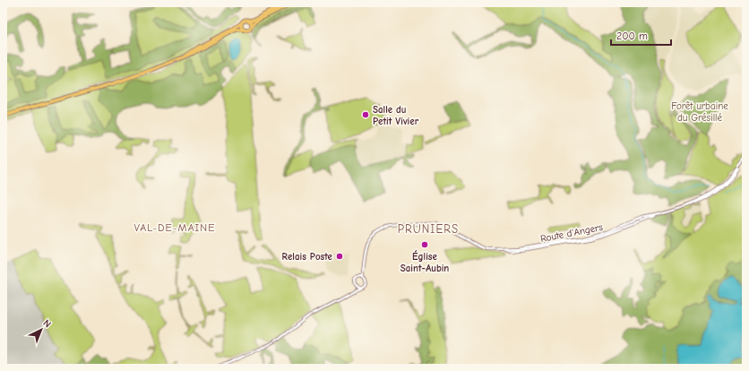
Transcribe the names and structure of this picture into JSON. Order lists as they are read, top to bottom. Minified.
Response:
{"streets":{"street":["Route d'Angers"]},"districts":["VAL-DE-MAINE","PRUNIERS"],"parks":["Forêt urbaine du Grésillé"],"places":["Salle du Petit Vivier","Église Saint-Aubin","Relais Poste"],"scale_bar":"200 m","north":"top right"}
